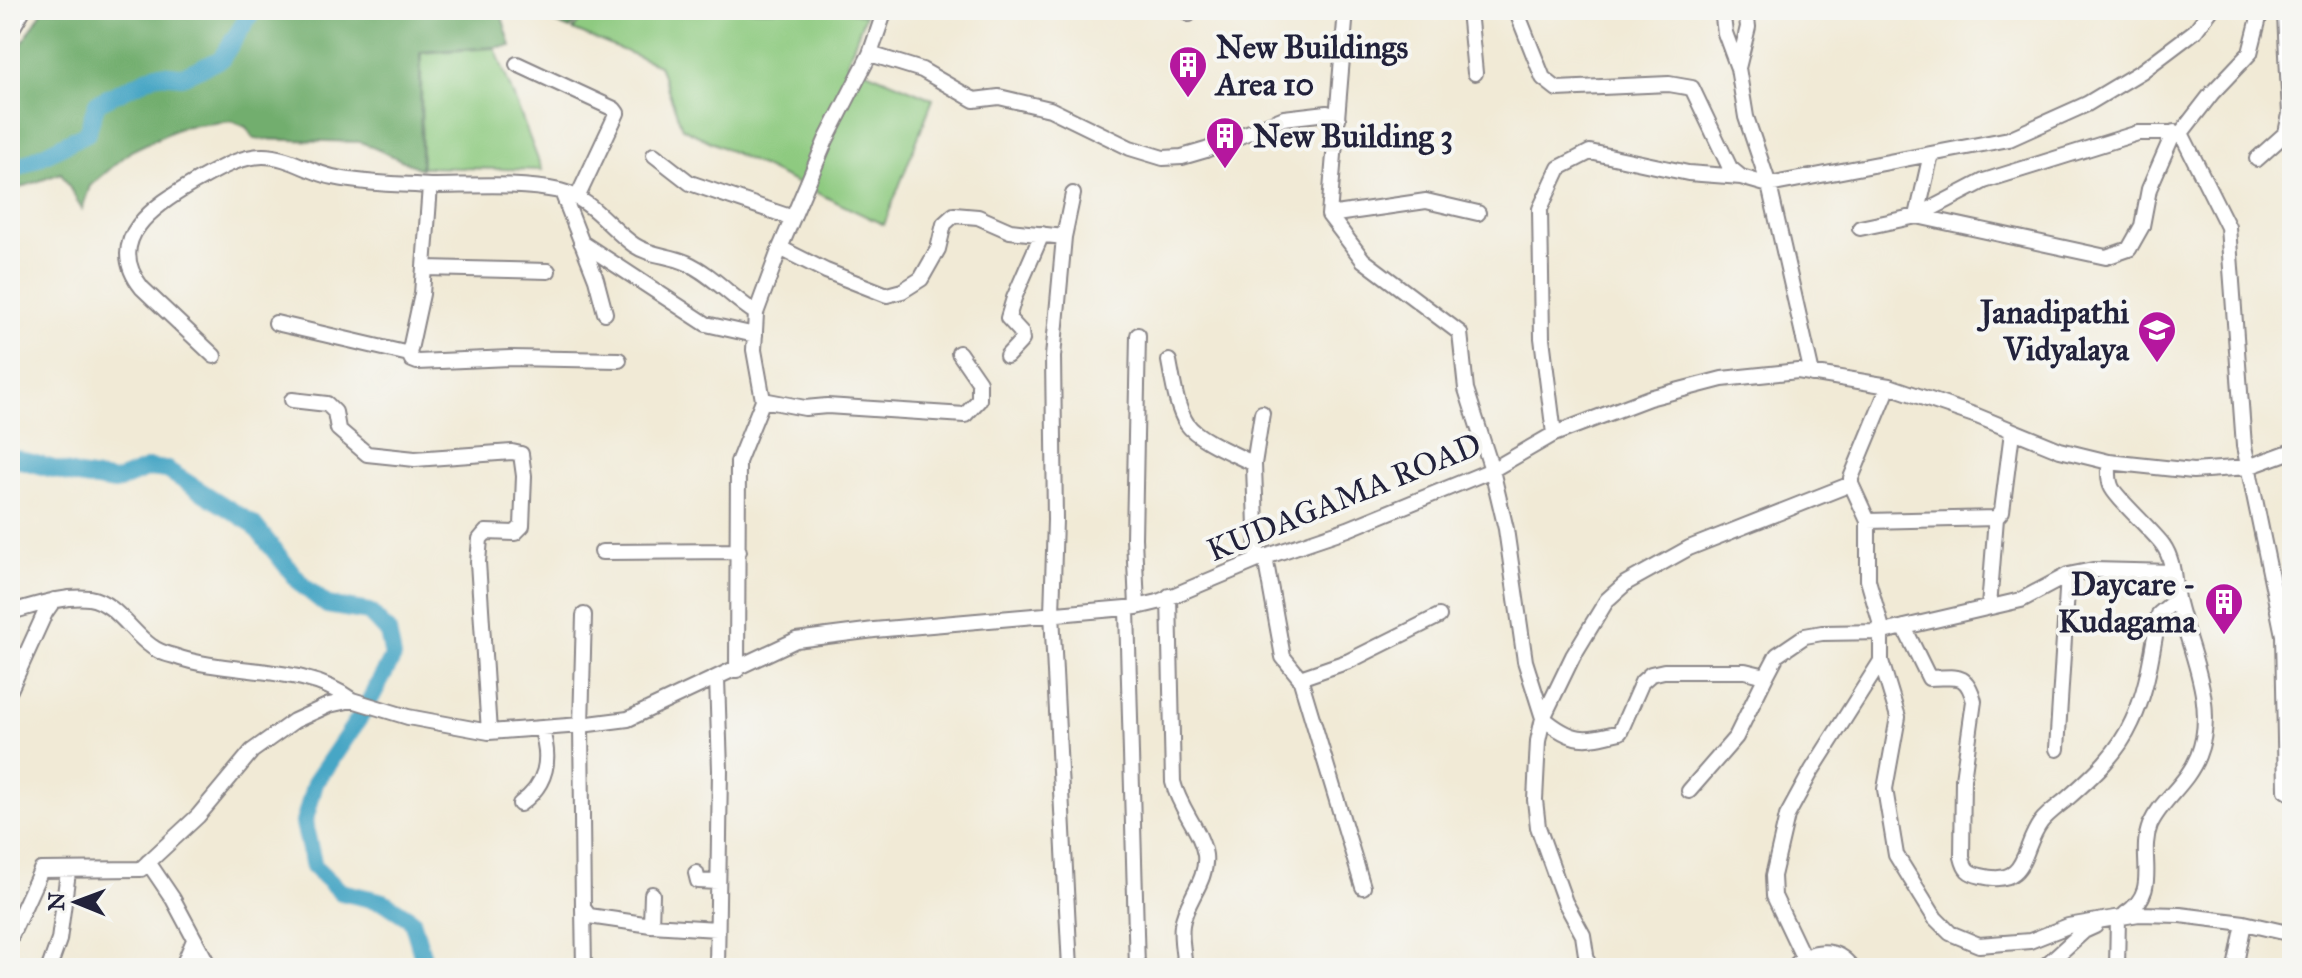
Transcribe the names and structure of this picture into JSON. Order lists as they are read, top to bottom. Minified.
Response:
{"streets":{"street":["KUDAGAMA ROAD"]},"places":{"building":["New Buildings Area 10","New Building 3","Daycare - Kudagama"],"school or university":["Janadipathi Vidyalaya"]},"north":"left"}
